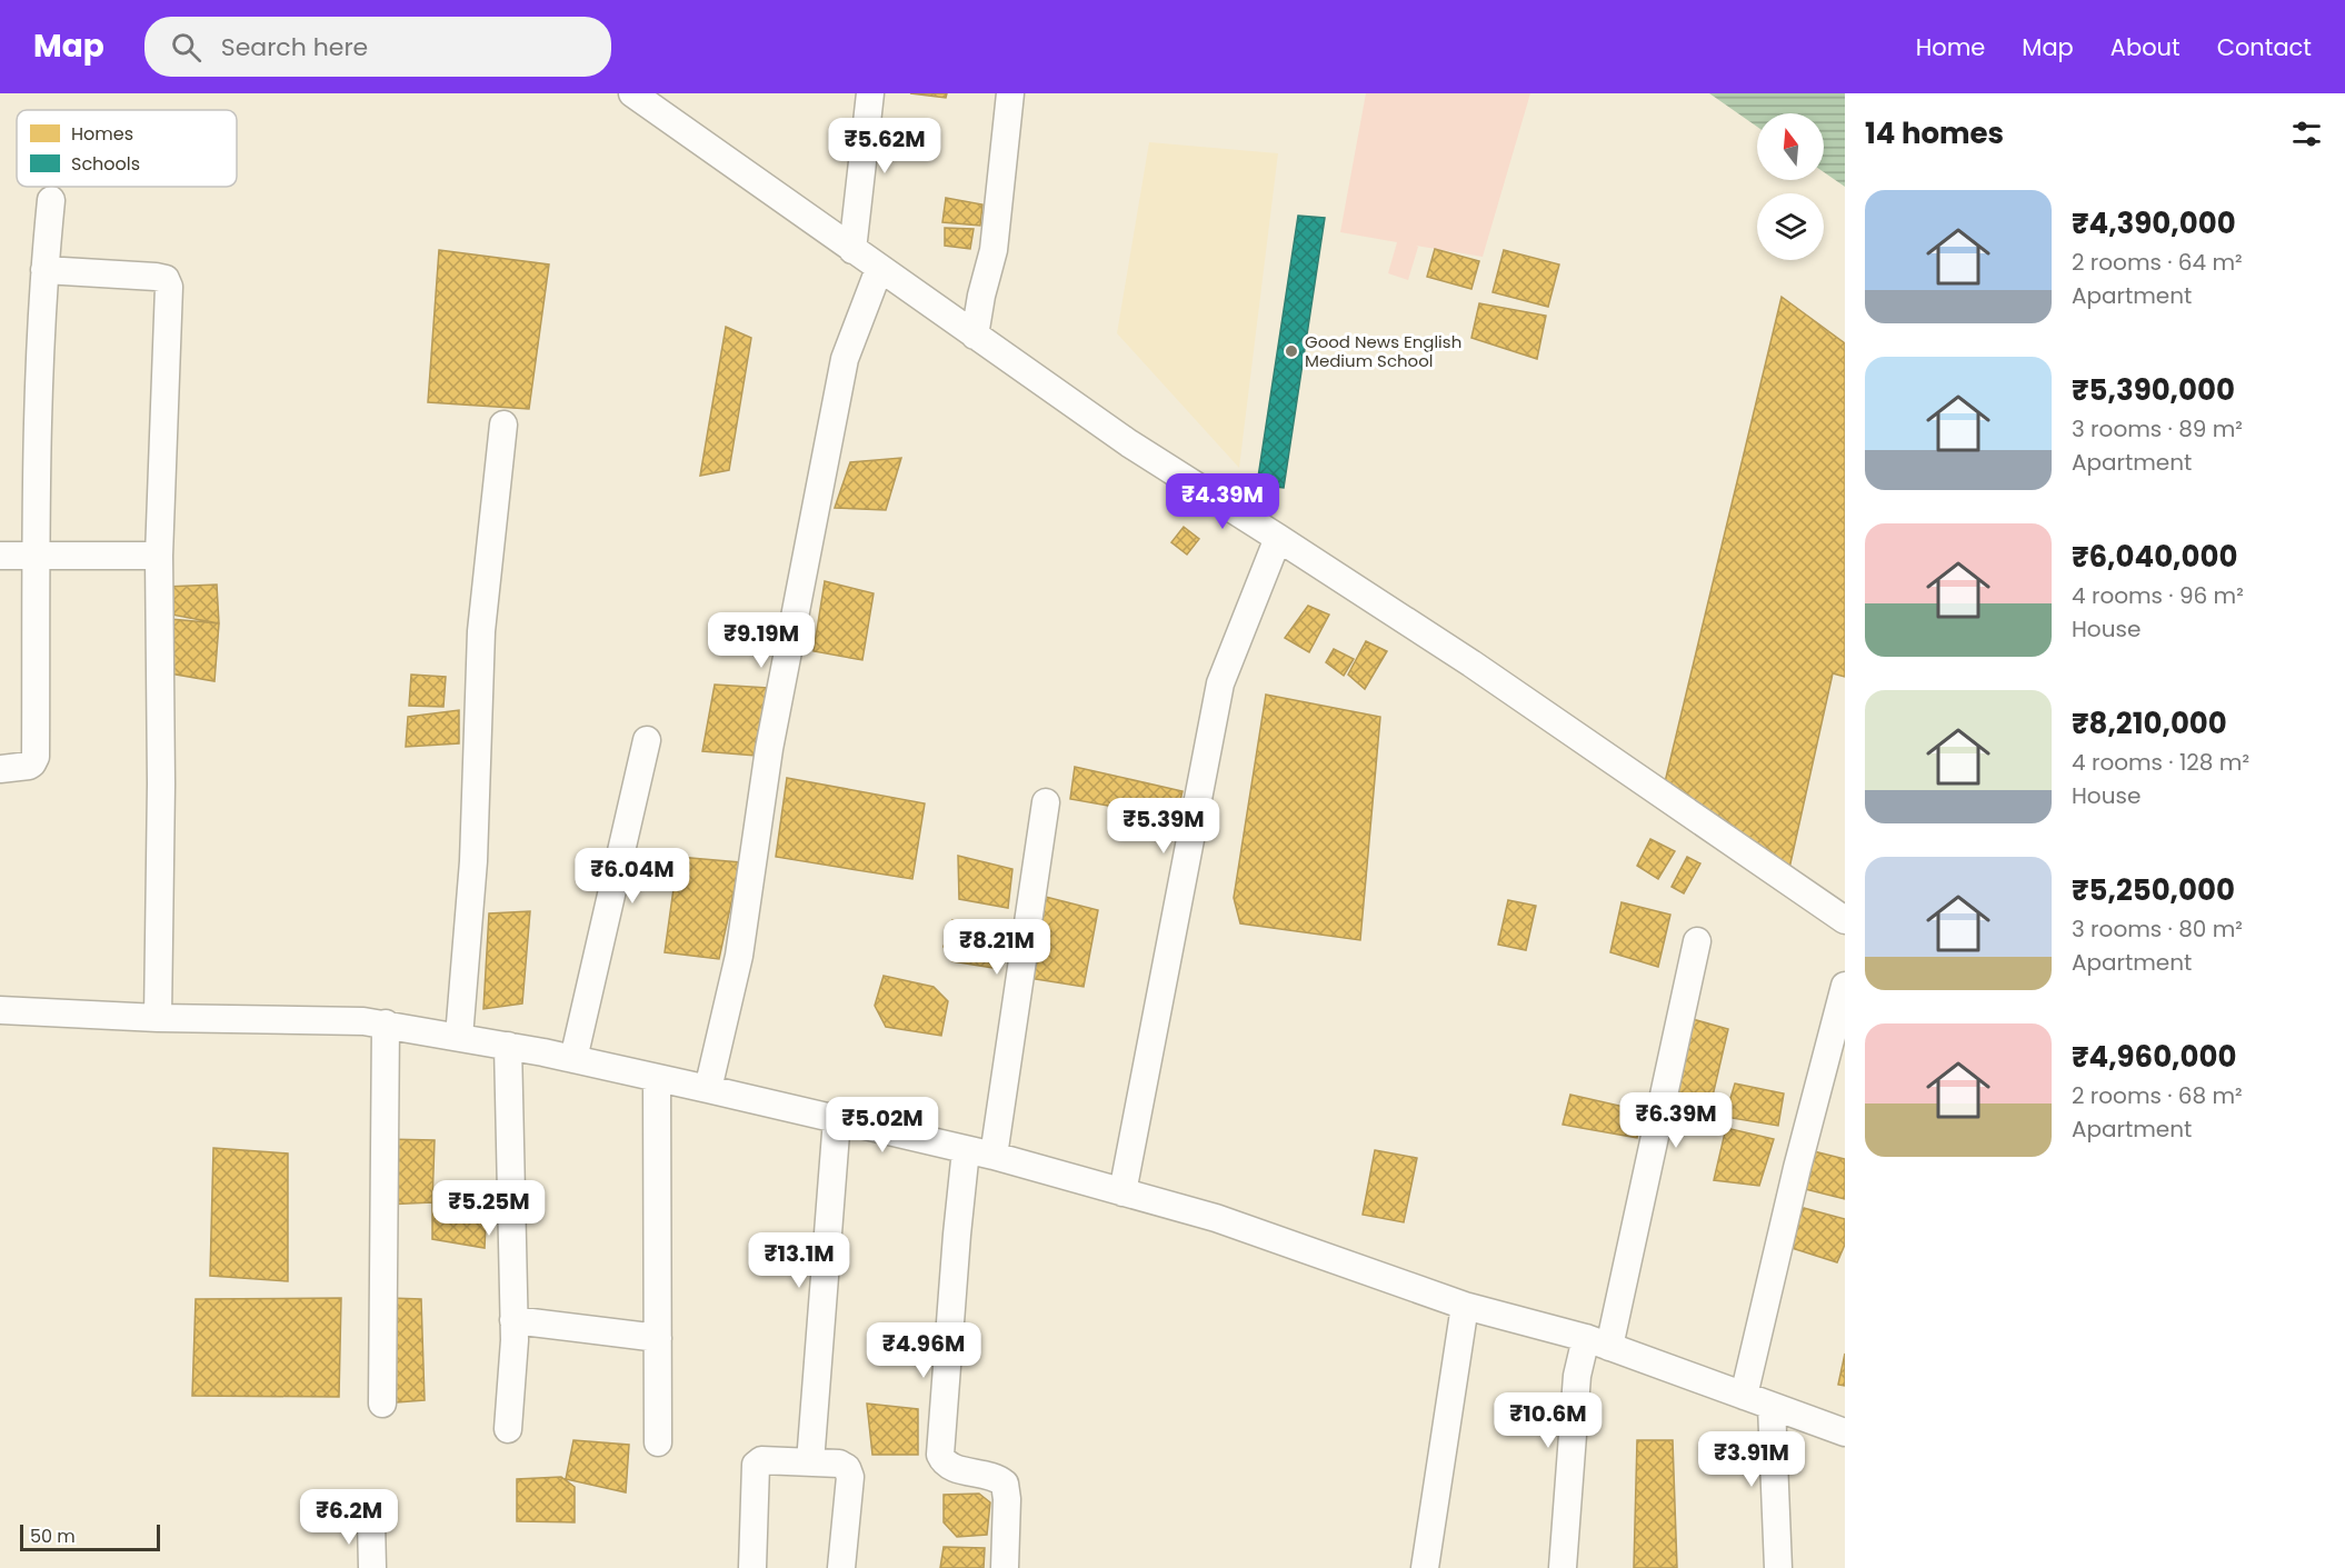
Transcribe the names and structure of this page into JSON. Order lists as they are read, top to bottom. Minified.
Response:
{"places":["Good News English Medium School"],"legend":["Homes","Schools"],"scale_bar":"50 m","north":"top","page":{"header":"Map","search":"Search here","nav":["Home","Map","About","Contact"],"heading":"14 homes","price":["₹5.62M","₹4.39M","₹9.19M","₹5.39M","₹6.04M","₹8.21M","₹6.39M","₹5.02M","₹5.25M","₹13.1M","₹4.96M","₹10.6M","₹3.91M","₹6.2M"],"list":[{"name":"₹4,390,000","note":"2 rooms · 64 m² · Apartment"},{"name":"₹5,390,000","note":"3 rooms · 89 m² · Apartment"},{"name":"₹6,040,000","note":"4 rooms · 96 m² · House"},{"name":"₹8,210,000","note":"4 rooms · 128 m² · House"},{"name":"₹5,250,000","note":"3 rooms · 80 m² · Apartment"},{"name":"₹4,960,000","note":"2 rooms · 68 m² · Apartment"}],"scale":"50 m"}}
